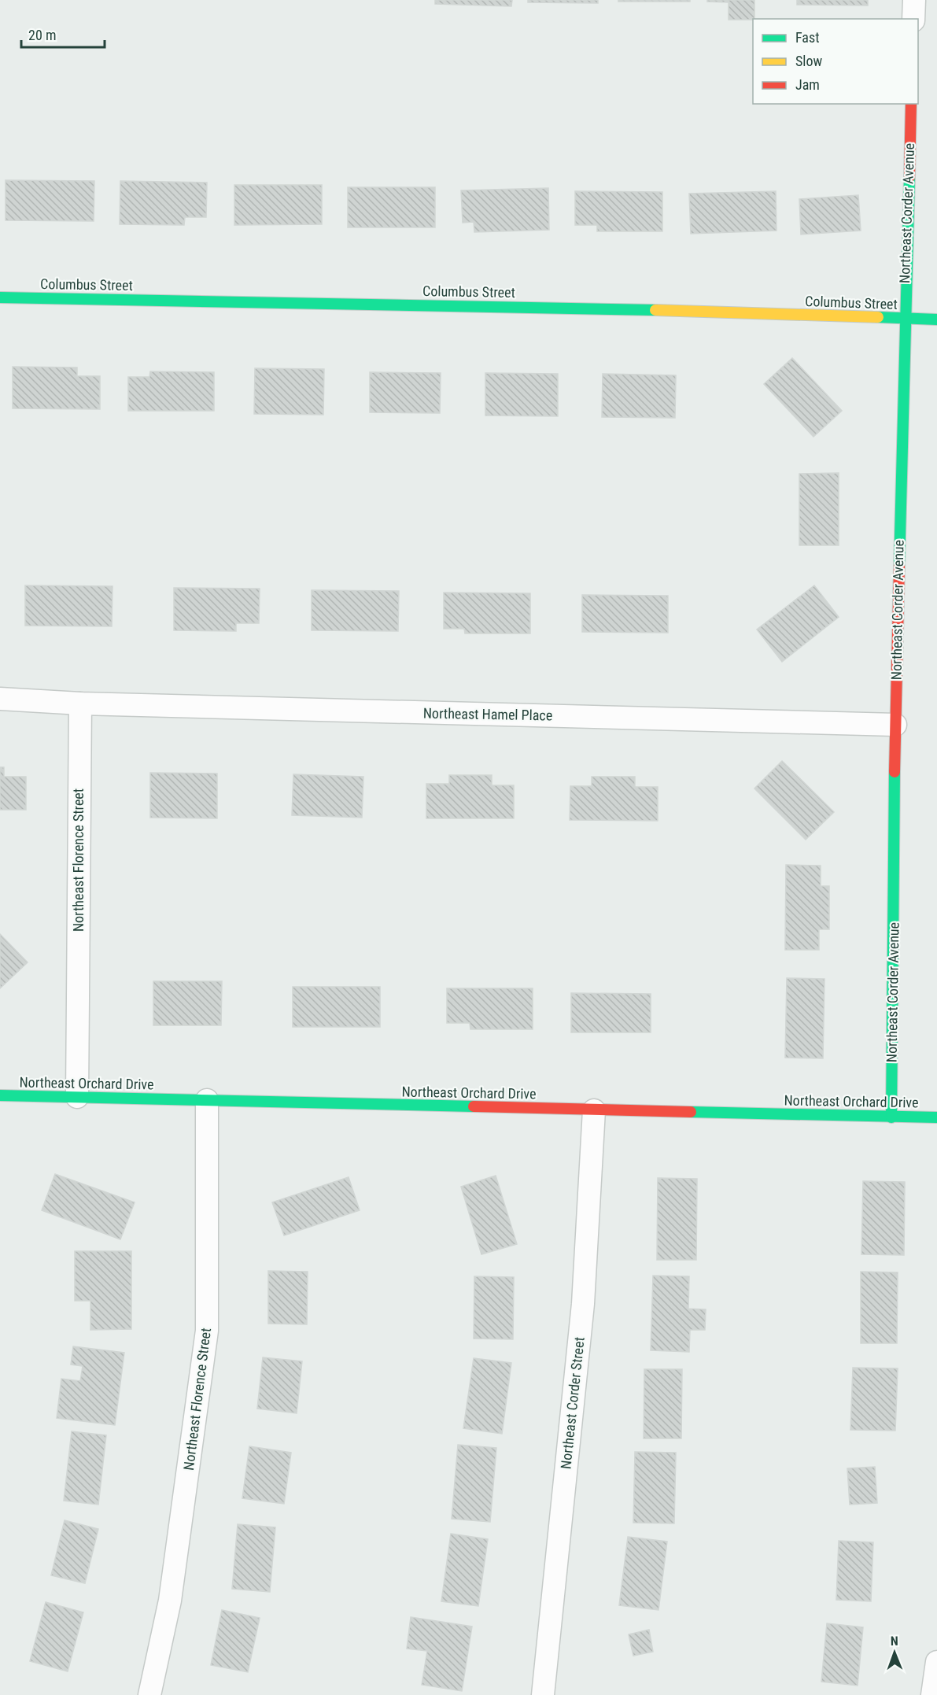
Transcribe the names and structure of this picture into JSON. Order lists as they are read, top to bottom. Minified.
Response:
{"streets":{"street":["Northeast Corder Avenue","Columbus Street","Northeast Hamel Place","Northeast Florence Street","Northeast Orchard Drive","Northeast Corder Street"]},"crossings":[["Northeast Corder Avenue","Columbus Street"],["Northeast Corder Avenue","Northeast Hamel Place"],["Northeast Corder Avenue","Northeast Orchard Drive"],["Northeast Hamel Place","Northeast Florence Street"],["Northeast Florence Street","Northeast Orchard Drive"],["Northeast Orchard Drive","Northeast Corder Street"]],"legend":["Fast","Slow","Jam"],"scale_bar":"20 m","north":"top"}
